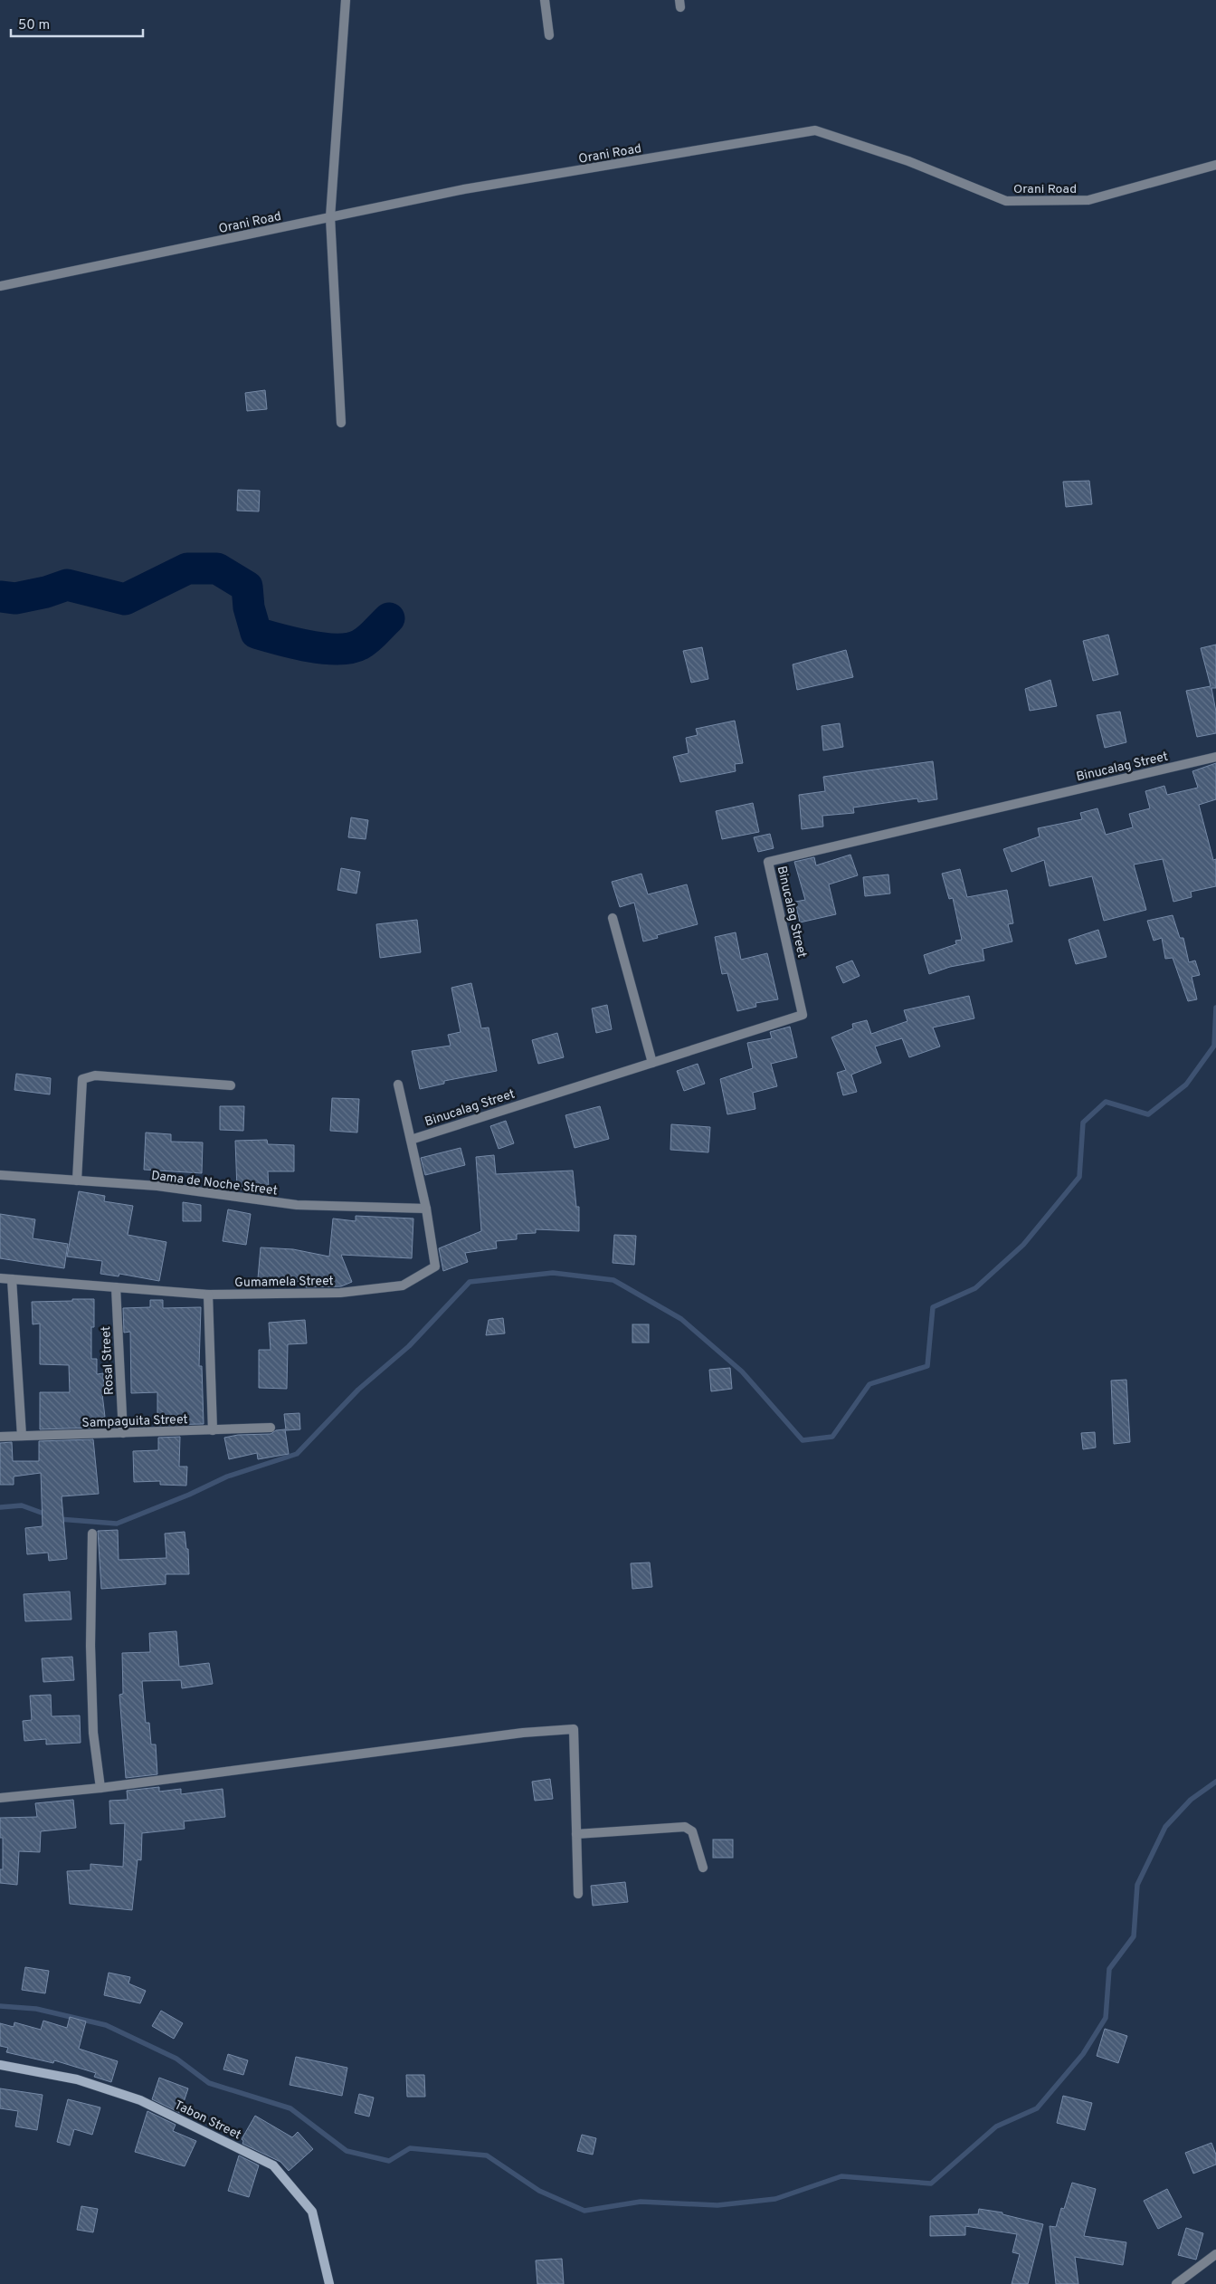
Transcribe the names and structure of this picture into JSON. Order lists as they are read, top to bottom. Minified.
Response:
{"streets":{"street":["Orani Road","Binucalag Street","Dama de Noche Street","Gumamela Street","Rosal Street","Sampaguita Street","Tabon Street"]},"crossings":[["Binucalag Street","Gumamela Street"],["Dama de Noche Street","Gumamela Street"],["Gumamela Street","Rosal Street"],["Rosal Street","Sampaguita Street"]],"scale_bar":"50 m"}
